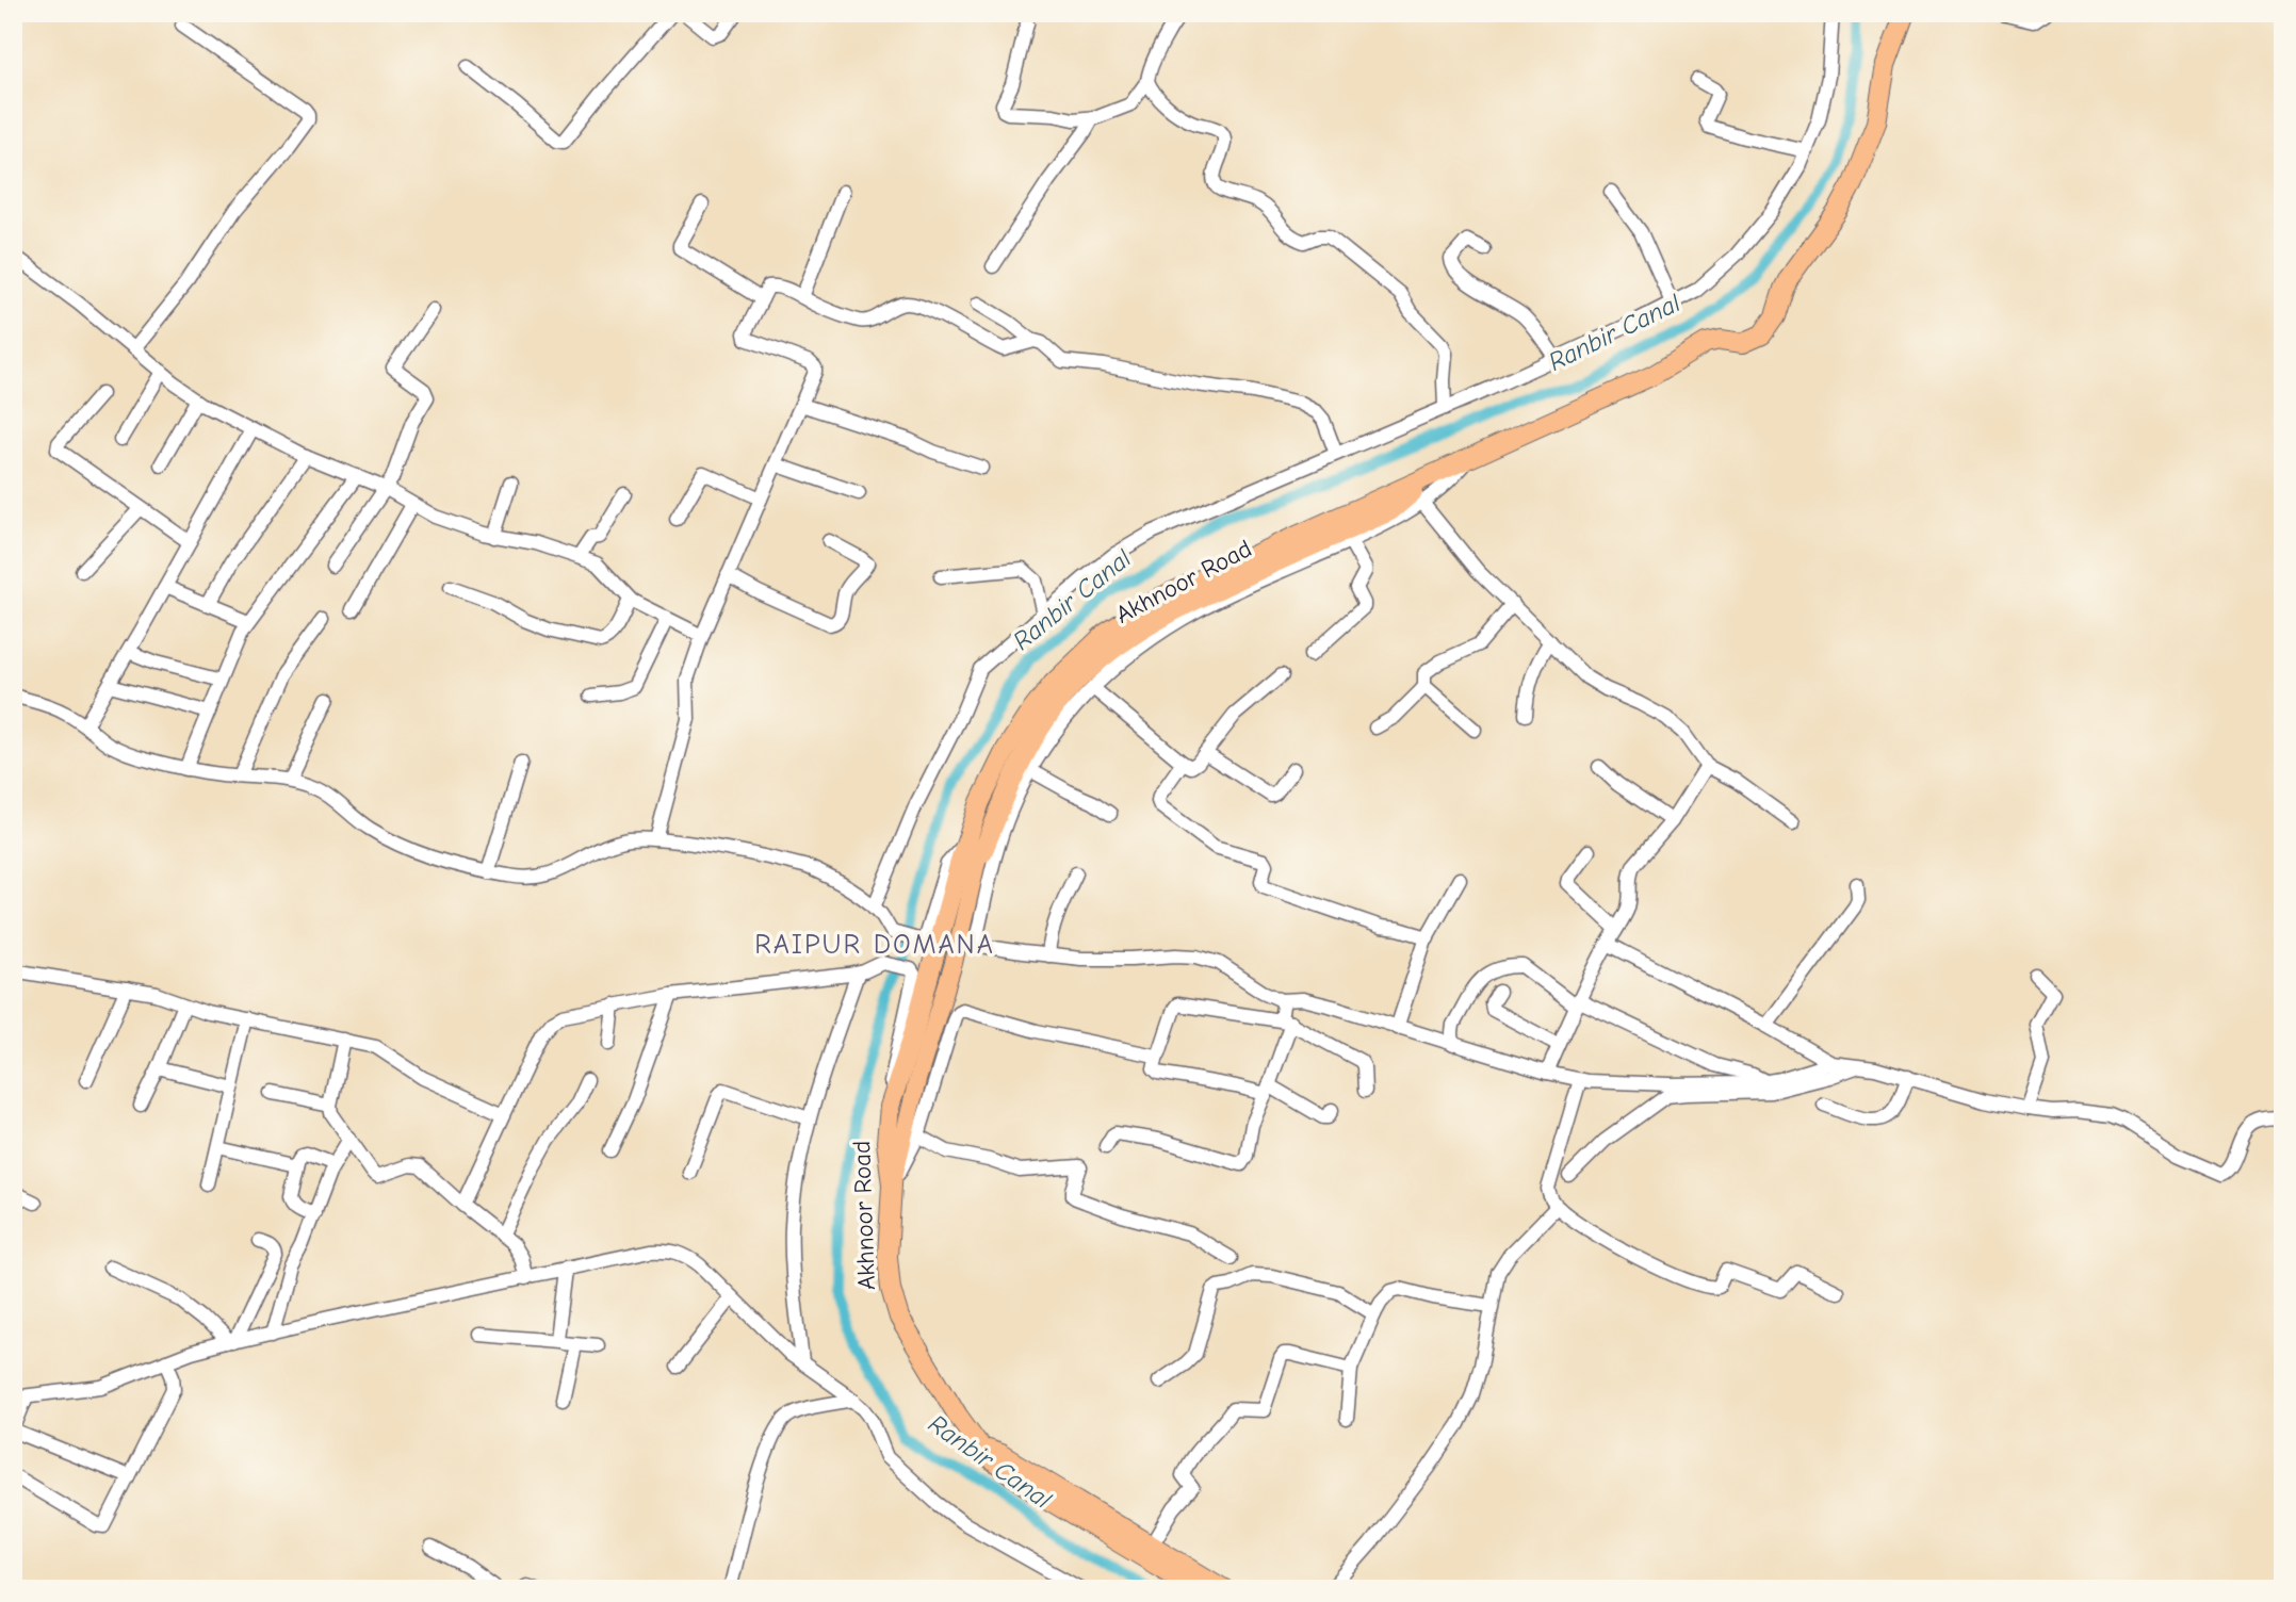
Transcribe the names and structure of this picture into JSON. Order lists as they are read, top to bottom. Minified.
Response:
{"streets":{"highway":["Akhnoor Road"]},"districts":["RAIPUR DOMANA"],"water":["Ranbir Canal"]}
